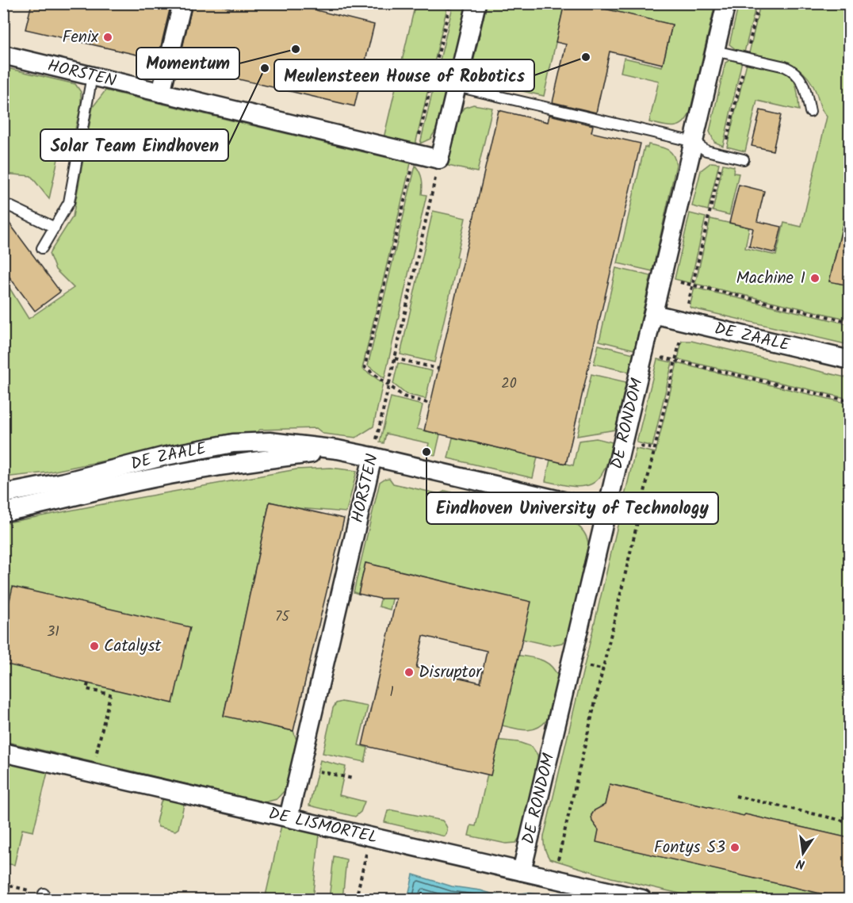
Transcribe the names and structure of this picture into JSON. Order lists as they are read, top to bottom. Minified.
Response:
{"streets":{"street":["HORSTEN","DE ZAALE","DE RONDOM","DE LISMORTEL"]},"crossings":[["HORSTEN","DE ZAALE"],["HORSTEN","DE LISMORTEL"],["DE ZAALE","DE RONDOM"],["DE RONDOM","DE LISMORTEL"]],"places":["Fenix","Momentum","Meulensteen House of Robotics","Solar Team Eindhoven","Machine I","Eindhoven University of Technology","Catalyst","Disruptor","Fontys S3"],"house_numbers":["20","75","31","1"],"north":"bottom"}
